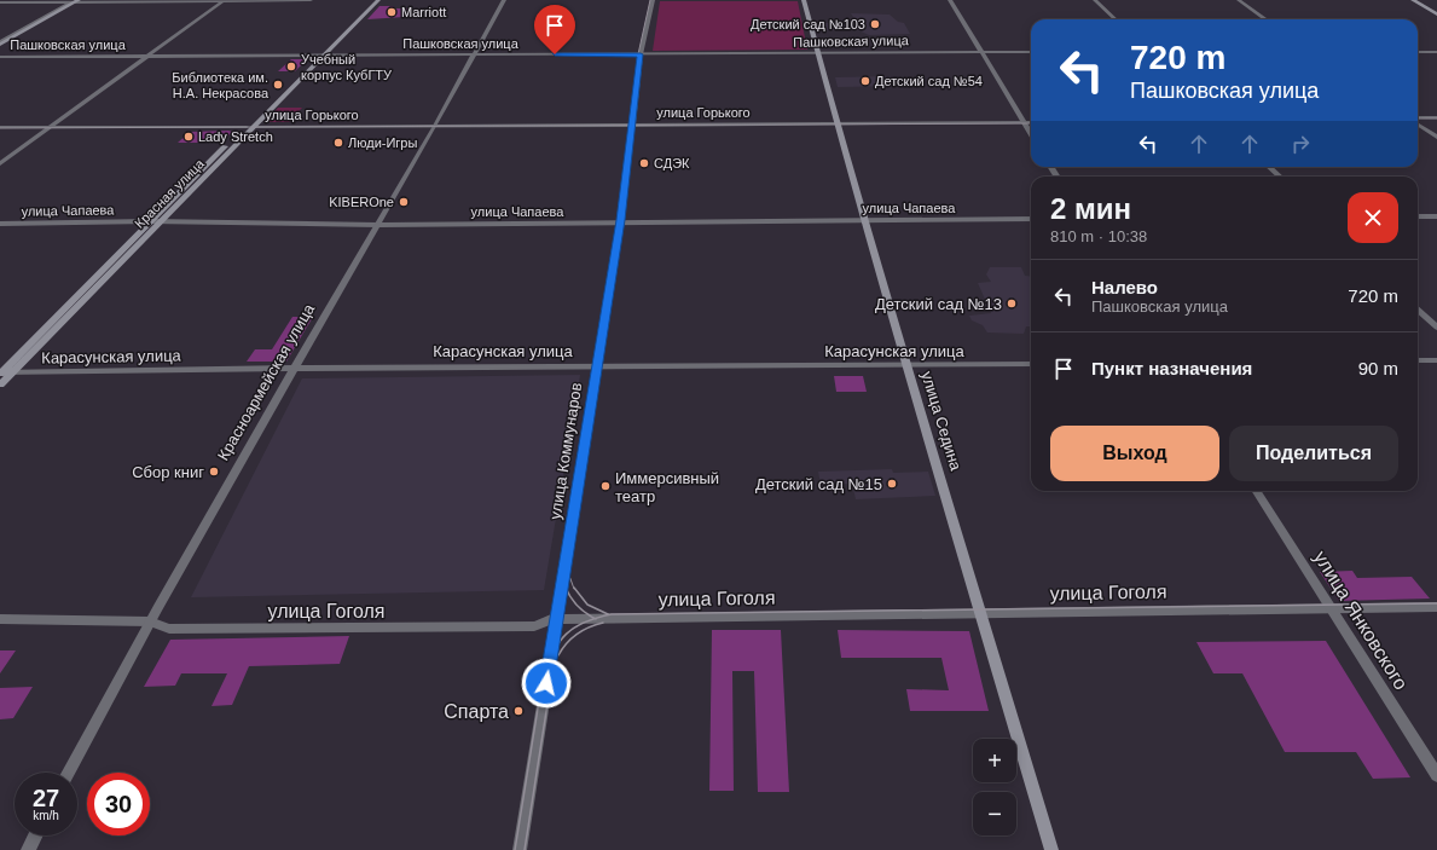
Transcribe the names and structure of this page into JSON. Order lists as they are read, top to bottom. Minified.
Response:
{"streets":{"main road":["Красная улица","улица Седина"],"street":["Пашковская улица","улица Горького","улица Чапаева","Карасунская улица","Красноармейская улица","улица Коммунаров","улица Гоголя","улица Янковского"]},"crossings":[["Пашковская улица","Красная улица"],["Пашковская улица","Красноармейская улица"],["Пашковская улица","улица Седина"],["Пашковская улица","улица Коммунаров"],["улица Горького","Красная улица"],["улица Горького","Красноармейская улица"],["улица Горького","улица Седина"],["улица Горького","улица Коммунаров"],["Красная улица","улица Чапаева"],["Красная улица","Карасунская улица"],["улица Чапаева","Красноармейская улица"],["улица Чапаева","улица Седина"],["улица Чапаева","улица Коммунаров"],["Карасунская улица","Красноармейская улица"],["Карасунская улица","улица Седина"],["Карасунская улица","улица Коммунаров"],["Красноармейская улица","улица Гоголя"],["улица Седина","улица Гоголя"],["улица Коммунаров","улица Гоголя"],["улица Гоголя","улица Янковского"]],"places":["Marriott","Детский сад №103","Учебный корпус КубГТУ","Детский сад №54","Библиотека им. Н.А. Некрасова","Lady Stretch","Люди-Игры","СДЭК","KIBEROne","Детский сад №13","Сбор книг","Детский сад №15","Иммерсивный театр","Спарта"],"page":{"turn":["720 m","Пашковская улица"],"heading":["2 мин","810 m · 10:38"],"list":[{"name":"Налево","note":"Пашковская улица","value":"720 m"},{"name":"Пункт назначения","value":"90 m"}],"buttons":["Выход","Поделиться"],"map_buttons":["+","−"],"speed":"27 km/h","limit":"30"}}
